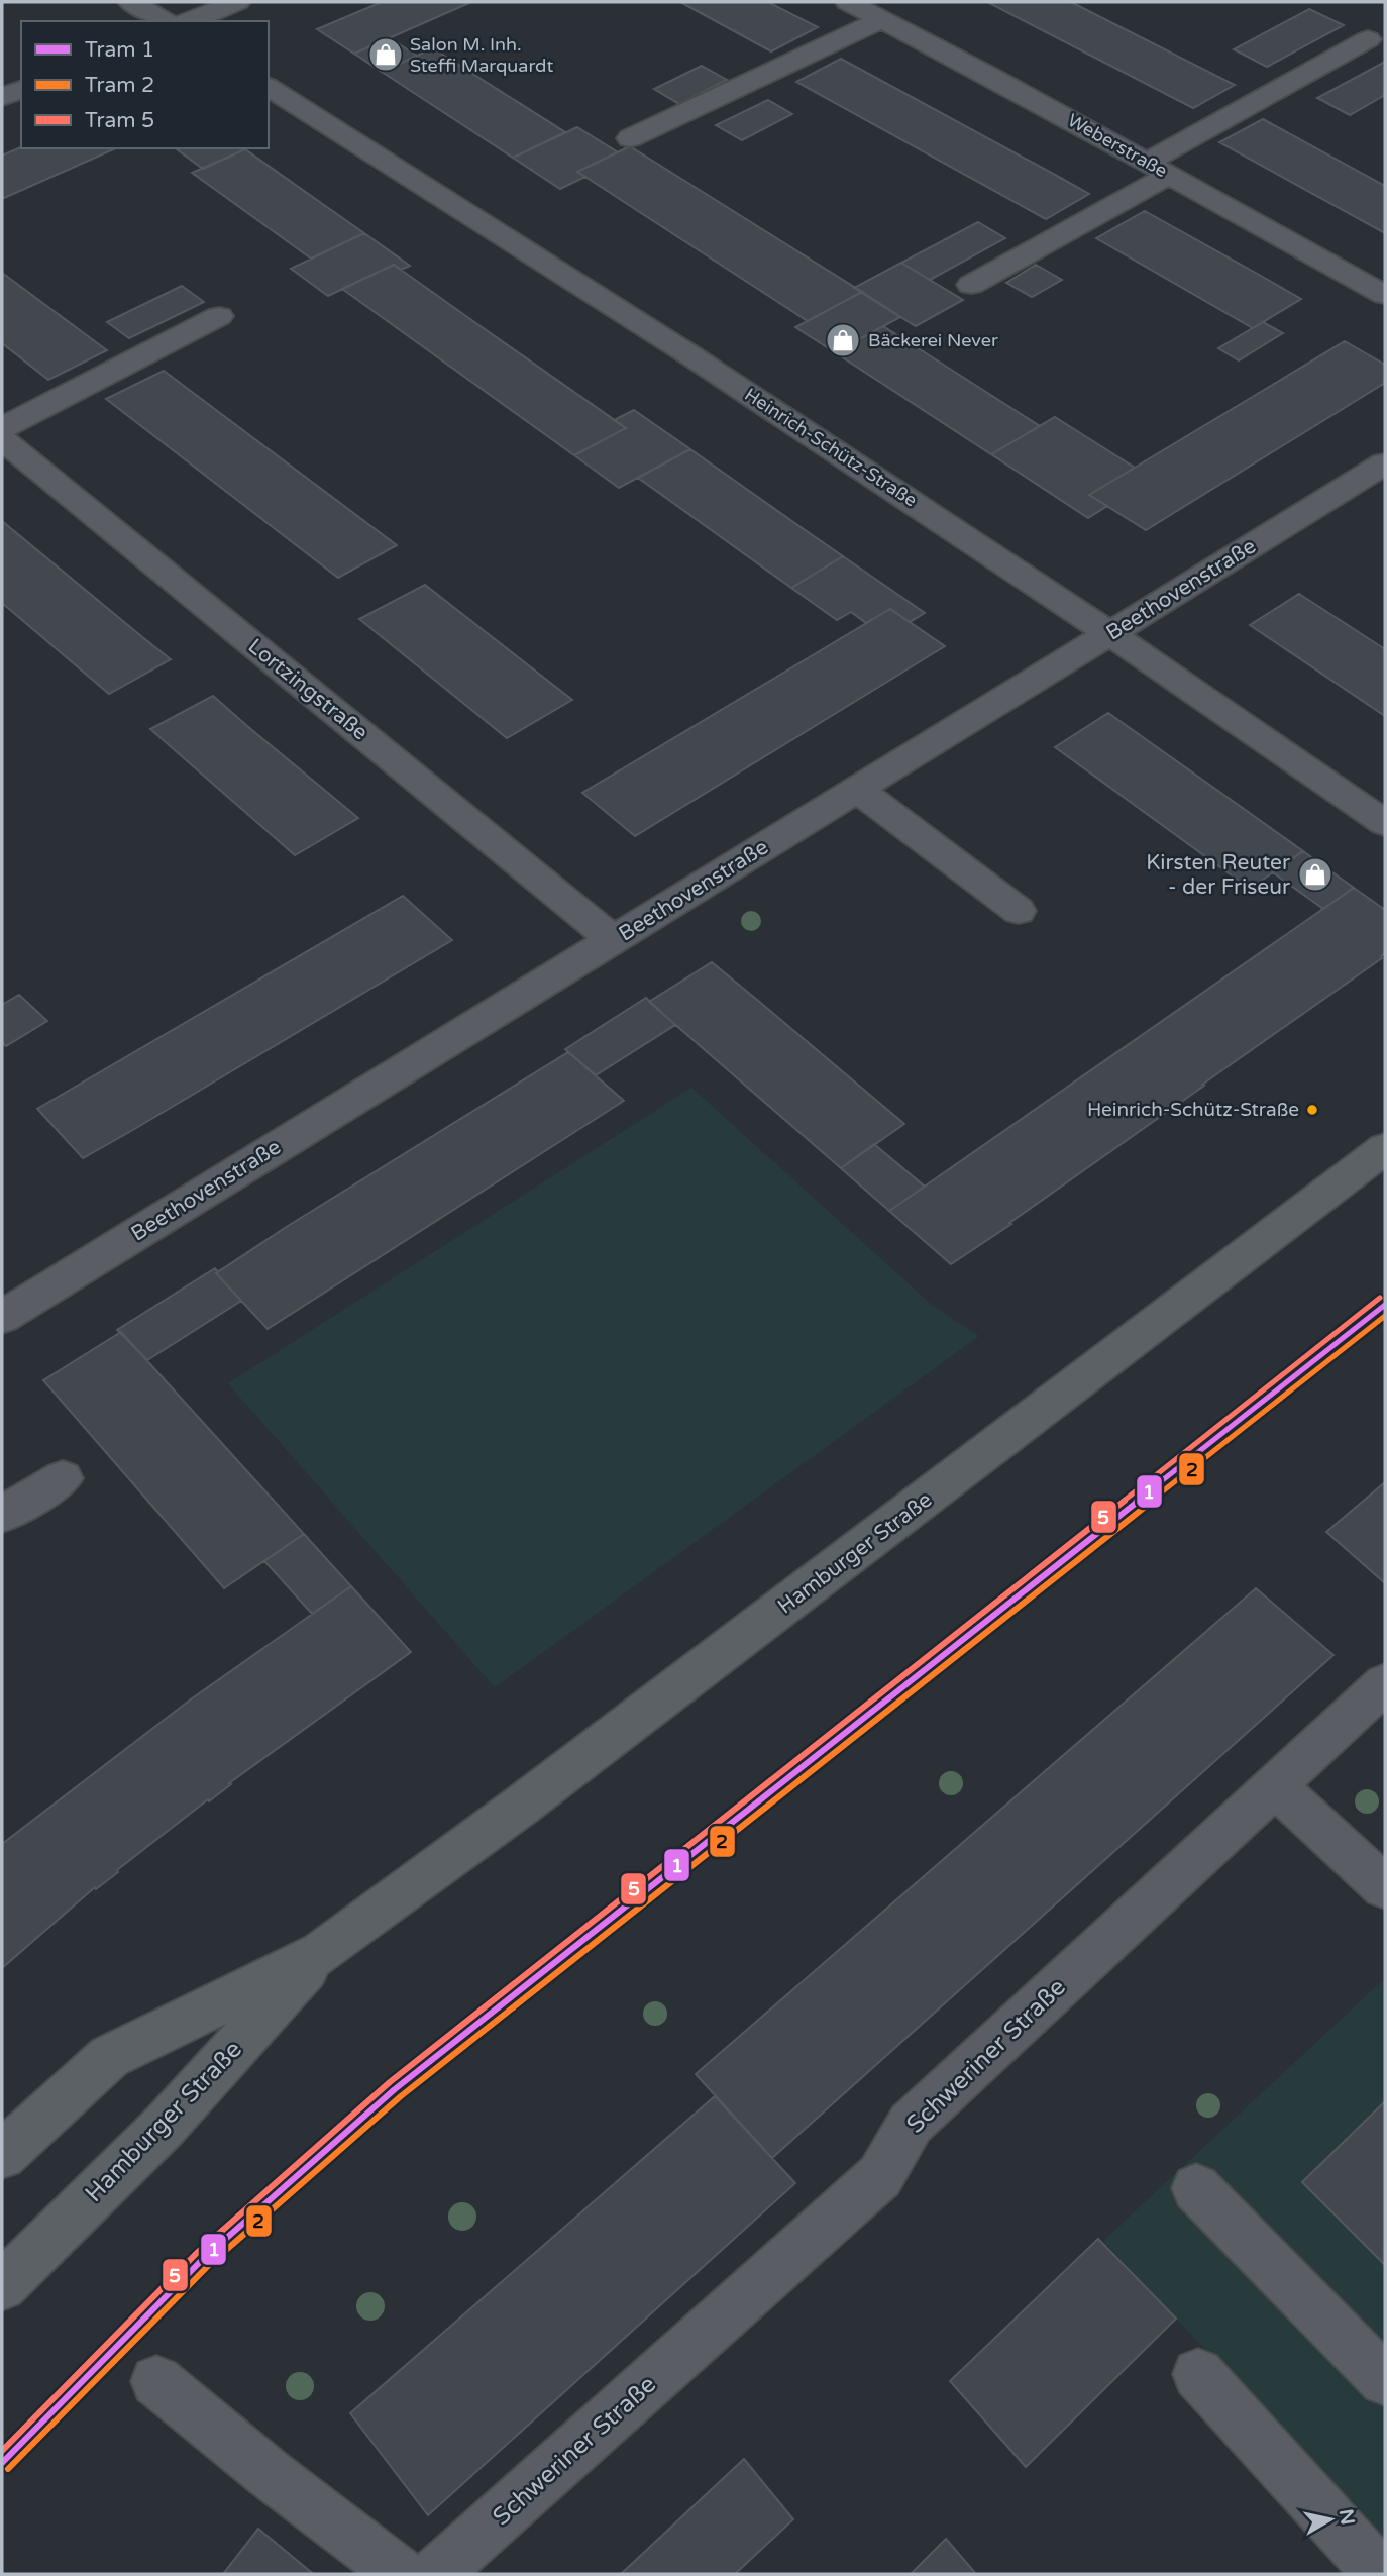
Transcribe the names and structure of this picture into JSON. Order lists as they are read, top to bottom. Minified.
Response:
{"streets":{"main road":["Hamburger Straße"],"street":["Weberstraße","Heinrich-Schütz-Straße","Beethovenstraße","Lortzingstraße","Schweriner Straße"]},"crossings":[["Heinrich-Schütz-Straße","Beethovenstraße"],["Beethovenstraße","Lortzingstraße"]],"places":{"shop":["Salon M. Inh. Steffi Marquardt","Bäckerei Never","Kirsten Reuter - der Friseur"],"other":["Heinrich-Schütz-Straße"]},"lines":["tram line 5","tram line 1","tram line 2"],"legend":["Tram 1","Tram 2","Tram 5"],"north":"right"}
